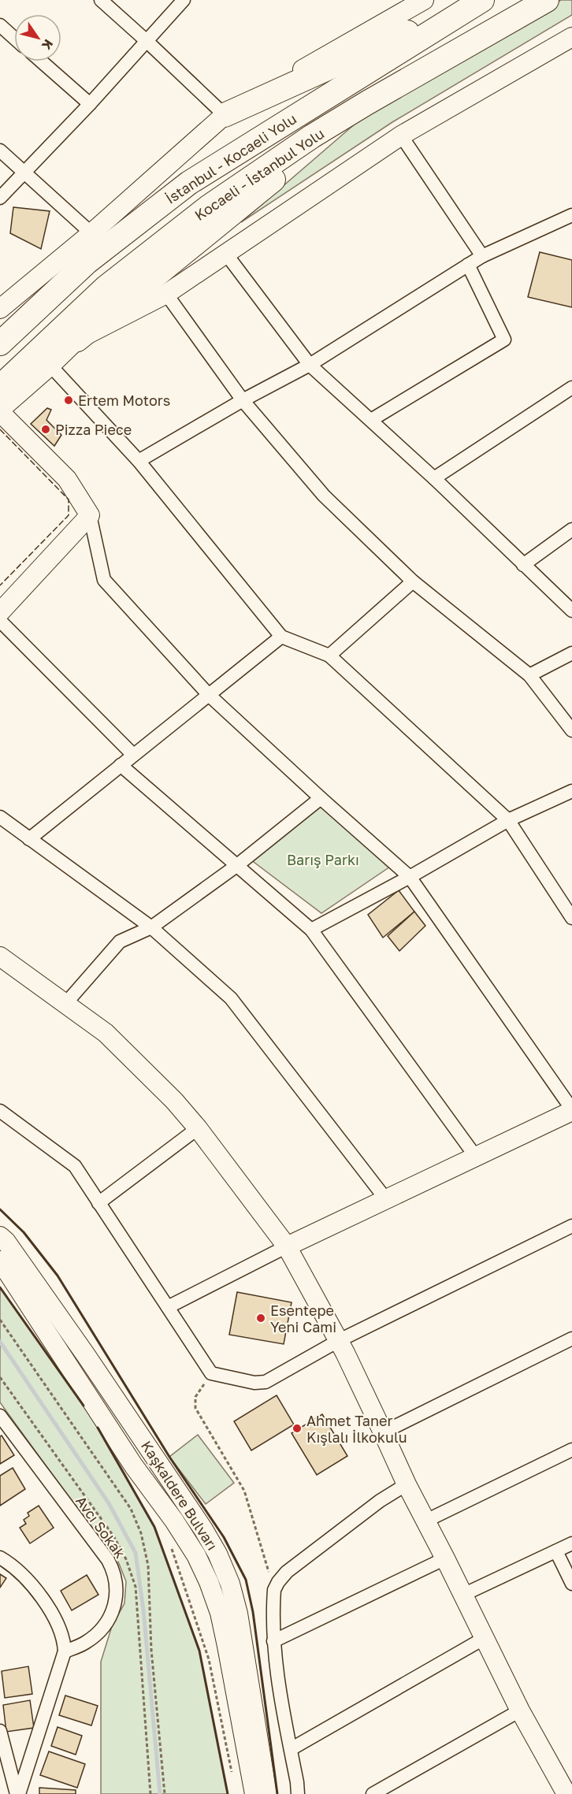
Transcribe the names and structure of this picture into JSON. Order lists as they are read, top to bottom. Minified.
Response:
{"streets":{"highway":["İstanbul - Kocaeli Yolu","Kocaeli - İstanbul Yolu"],"main road":["Kaşkaldere Bulvarı"],"street":["Avcı Sokak"]},"parks":["Barış Parkı"],"places":["Ertem Motors","Pizza Piece","Esentepe Yeni Cami","Ahmet Taner Kışlalı İlkokulu"],"north":"bottom right"}
